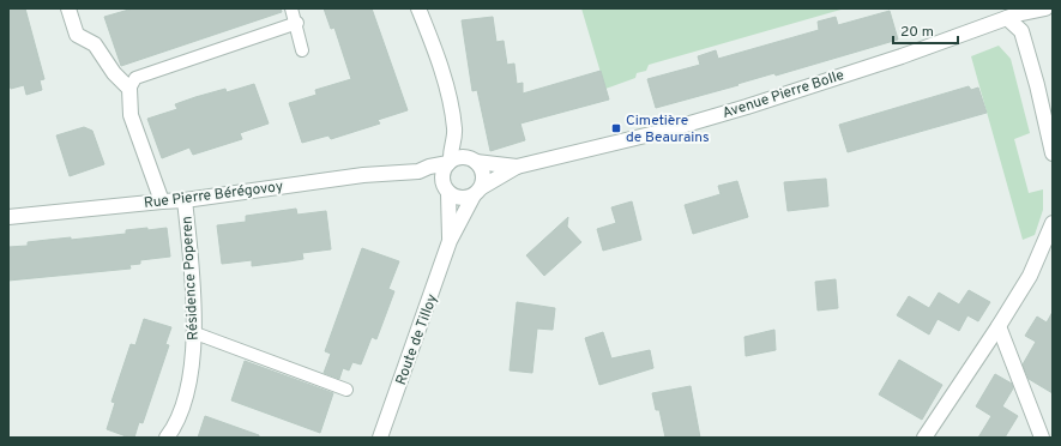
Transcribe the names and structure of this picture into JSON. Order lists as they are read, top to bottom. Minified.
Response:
{"streets":{"street":["Avenue Pierre Bolle","Rue Pierre Bérégovoy","Résidence Poperen","Route de Tilloy"]},"crossings":[["Avenue Pierre Bolle","Rue Pierre Bérégovoy"],["Avenue Pierre Bolle","Route de Tilloy"],["Rue Pierre Bérégovoy","Résidence Poperen"],["Rue Pierre Bérégovoy","Route de Tilloy"]],"places":{"transit":["Cimetière de Beaurains"]},"scale_bar":"20 m"}
